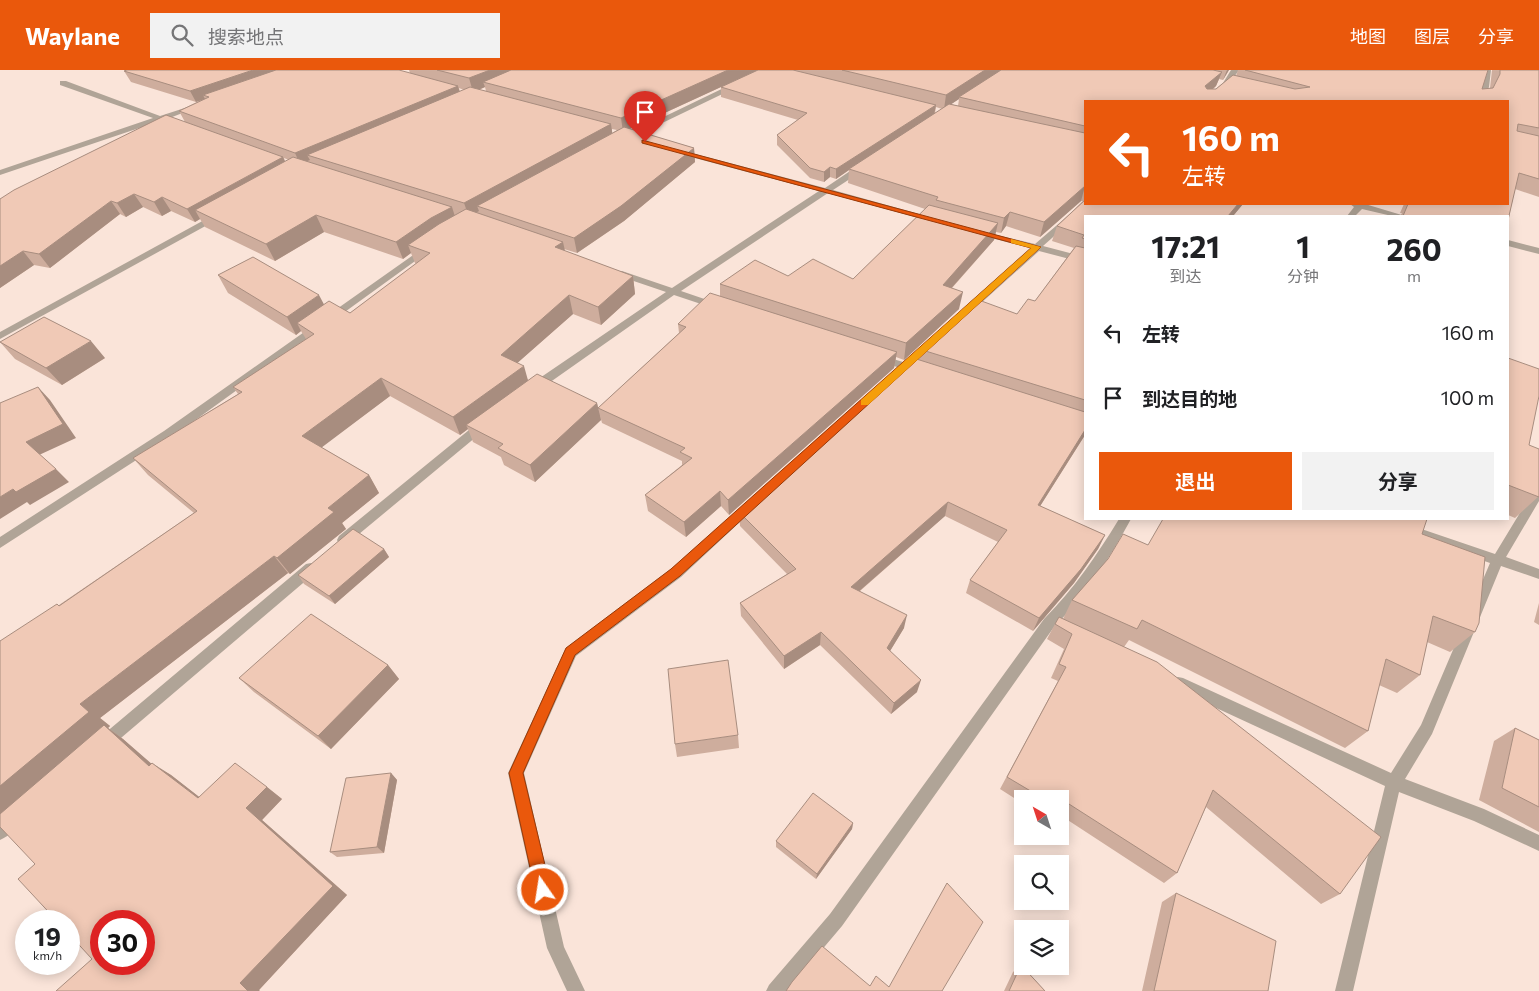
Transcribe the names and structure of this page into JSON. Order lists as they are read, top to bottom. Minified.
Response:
{"north":"top left","page":{"header":"Waylane","search":"搜索地点","nav":["地图","图层","分享"],"turn":["160 m","左转"],"eta":["17:21","到达","1","分钟","260","m"],"list":[{"name":"左转","value":"160 m"},{"name":"到达目的地","value":"100 m"}],"buttons":["退出","分享"],"speed":"19 km/h","limit":"30"}}
